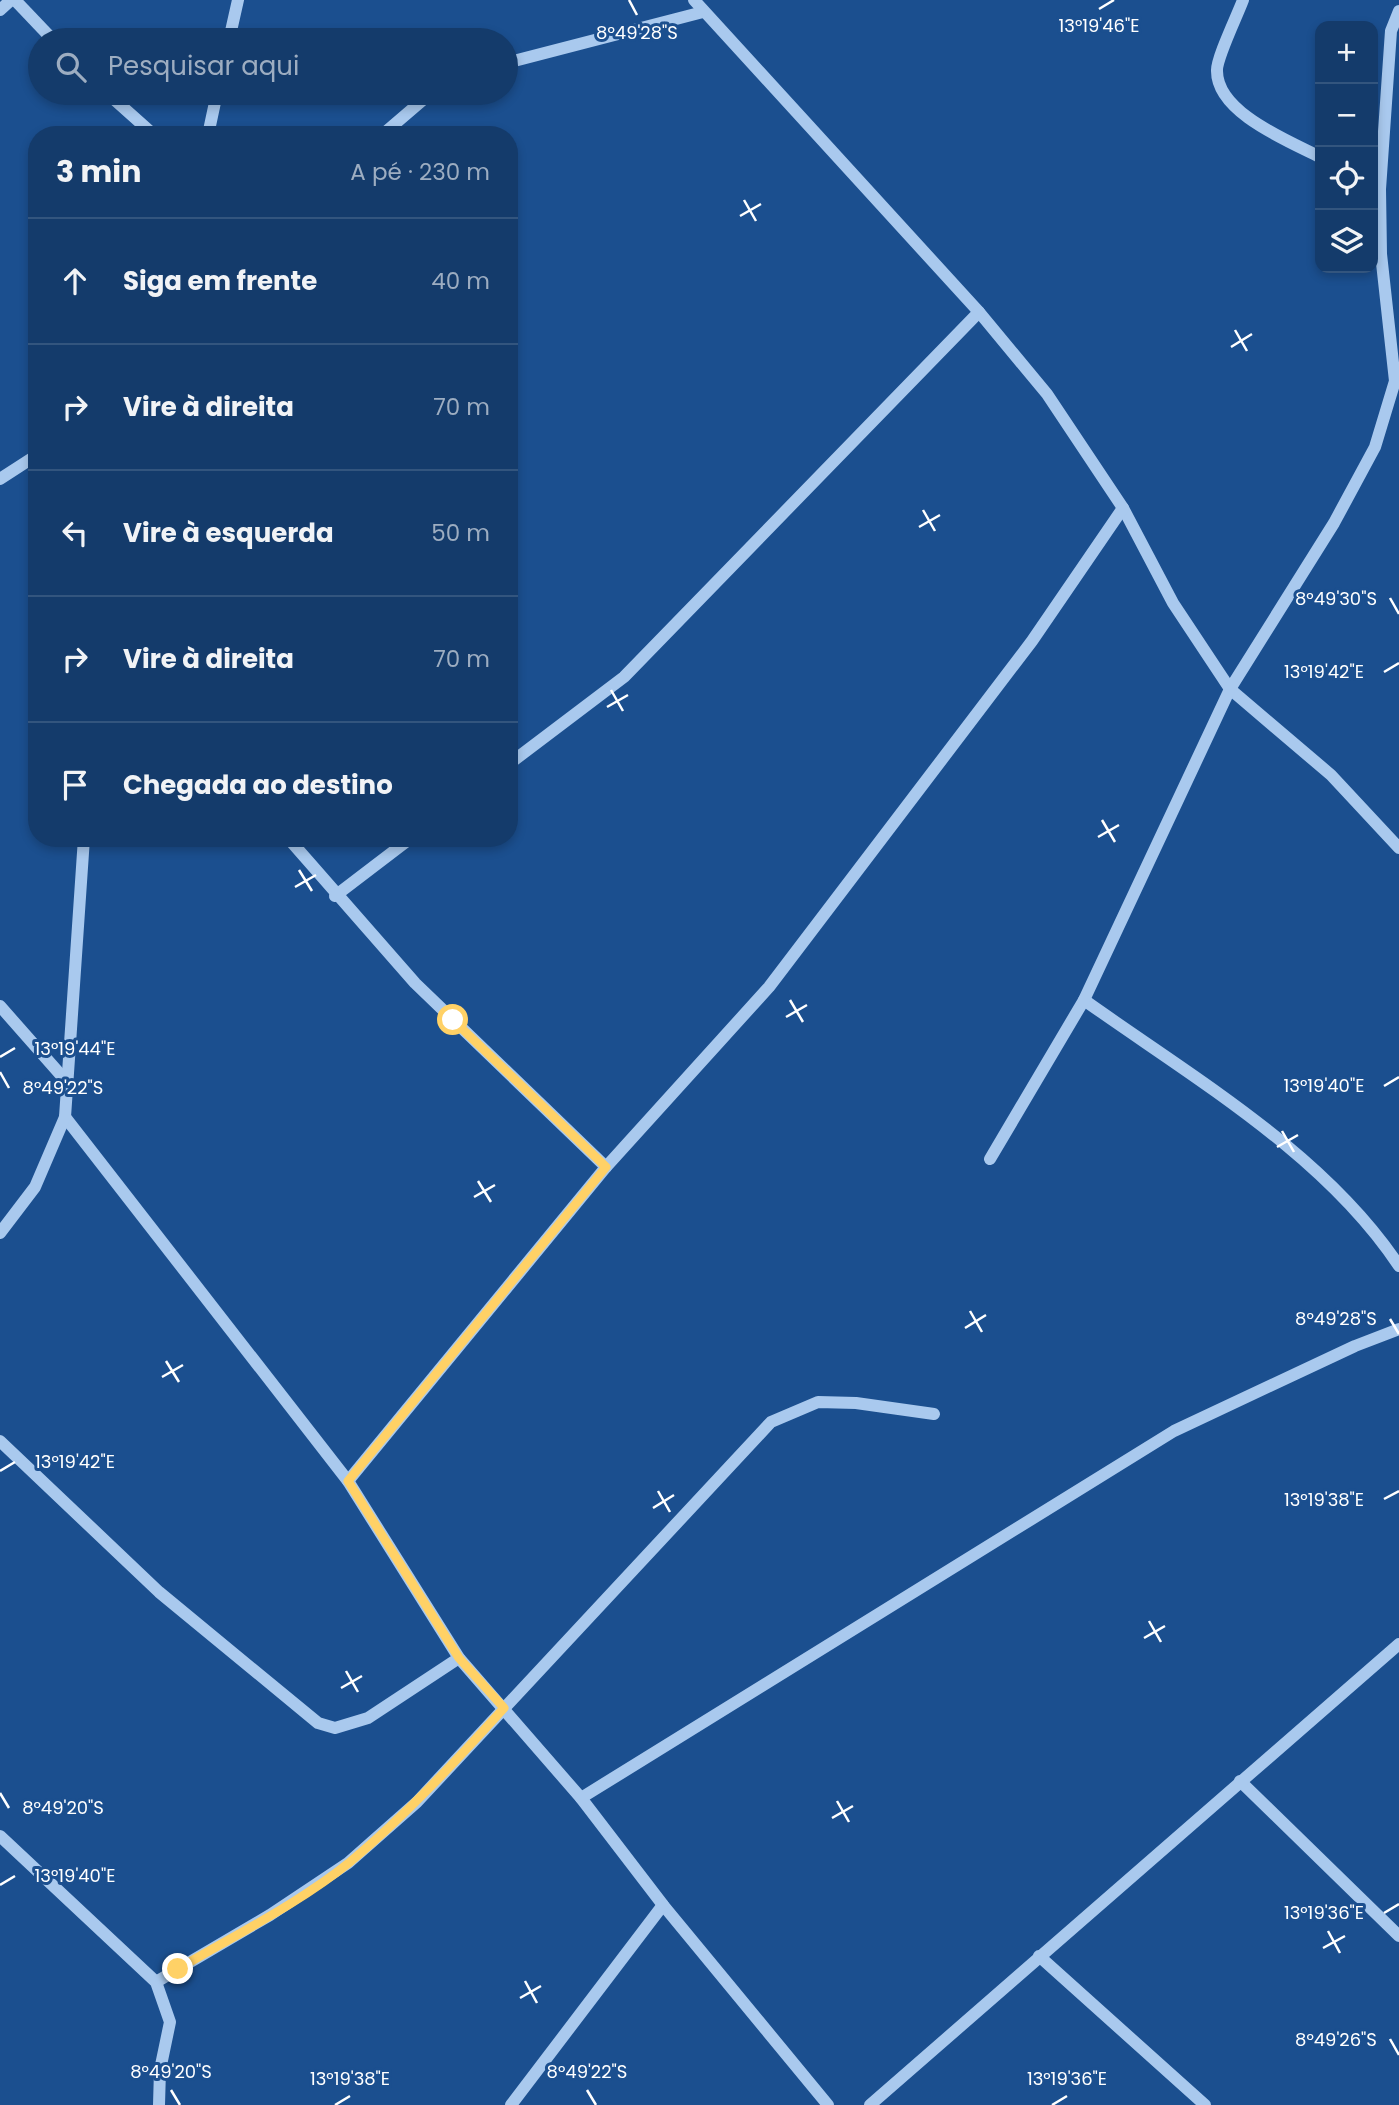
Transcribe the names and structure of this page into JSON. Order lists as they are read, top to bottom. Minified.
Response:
{"page":{"map_buttons":["+","−"],"search":"Pesquisar aqui","heading":["3 min","A pé · 230 m"],"list":[["Siga em frente","40 m"],["Vire à direita","70 m"],["Vire à esquerda","50 m"],["Vire à direita","70 m"],"Chegada ao destino"]},"coordinates":["13°19'46\"E","8°49'28\"S","8°49'30\"S","13°19'42\"E","13°19'44\"E","13°19'40\"E","8°49'22\"S","13°19'38\"E","8°49'20\"S","13°19'36\"E","8°49'26\"S"]}
